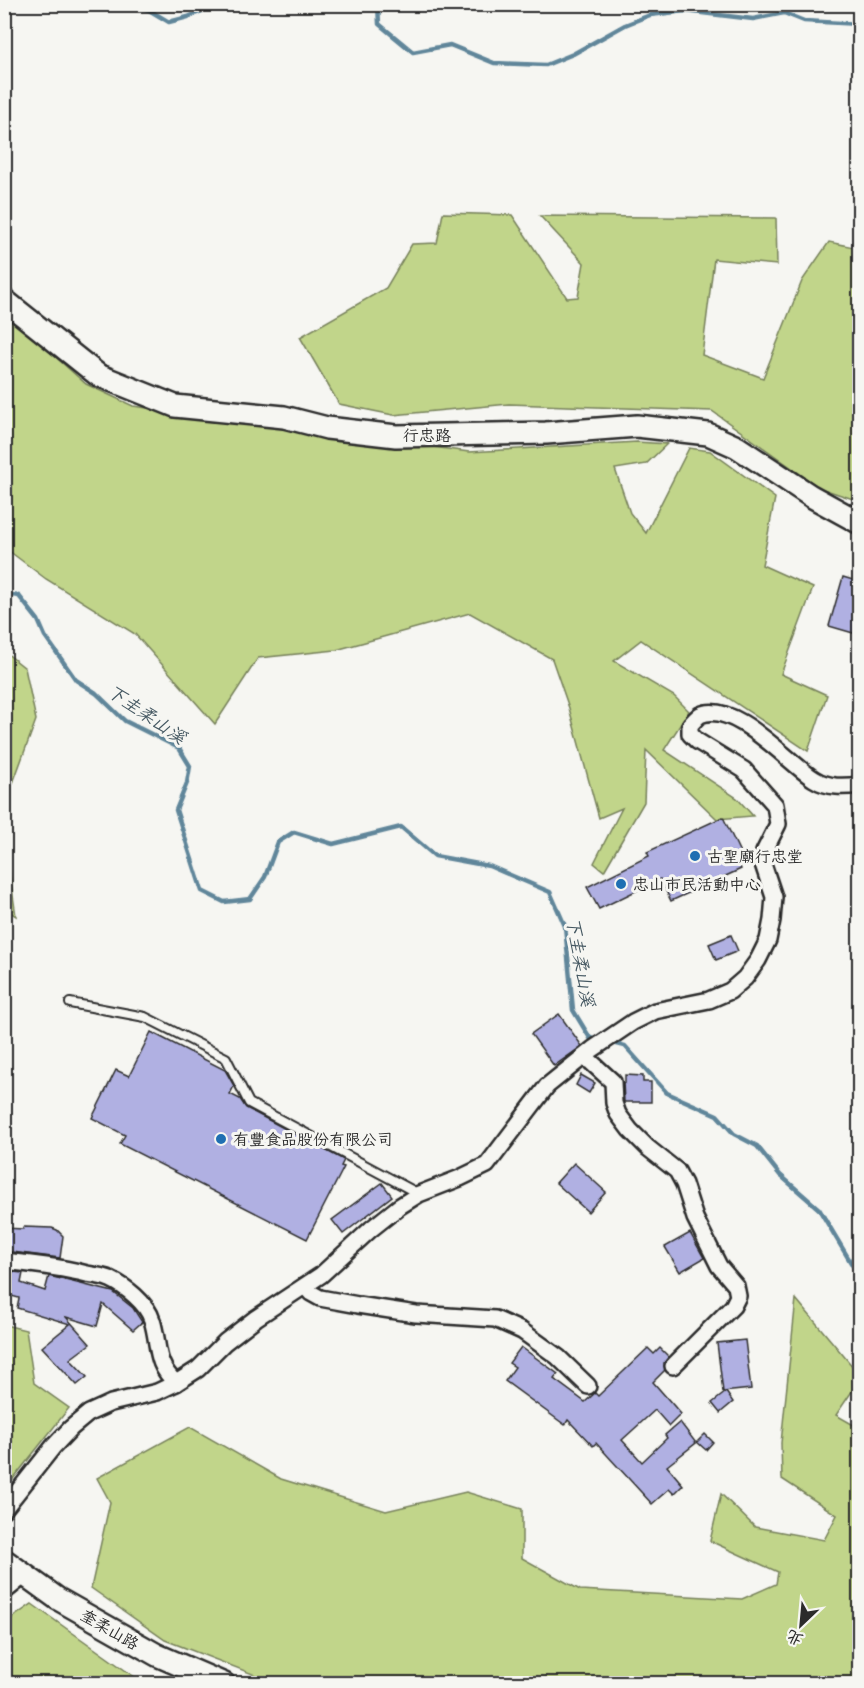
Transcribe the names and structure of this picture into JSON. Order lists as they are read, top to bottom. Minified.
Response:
{"streets":{"street":["行忠路","奎柔山路"]},"water":["下圭柔山溪"],"places":["古聖廟行忠堂","忠山市民活動中心","有豐食品股份有限公司"],"north":"bottom left"}
